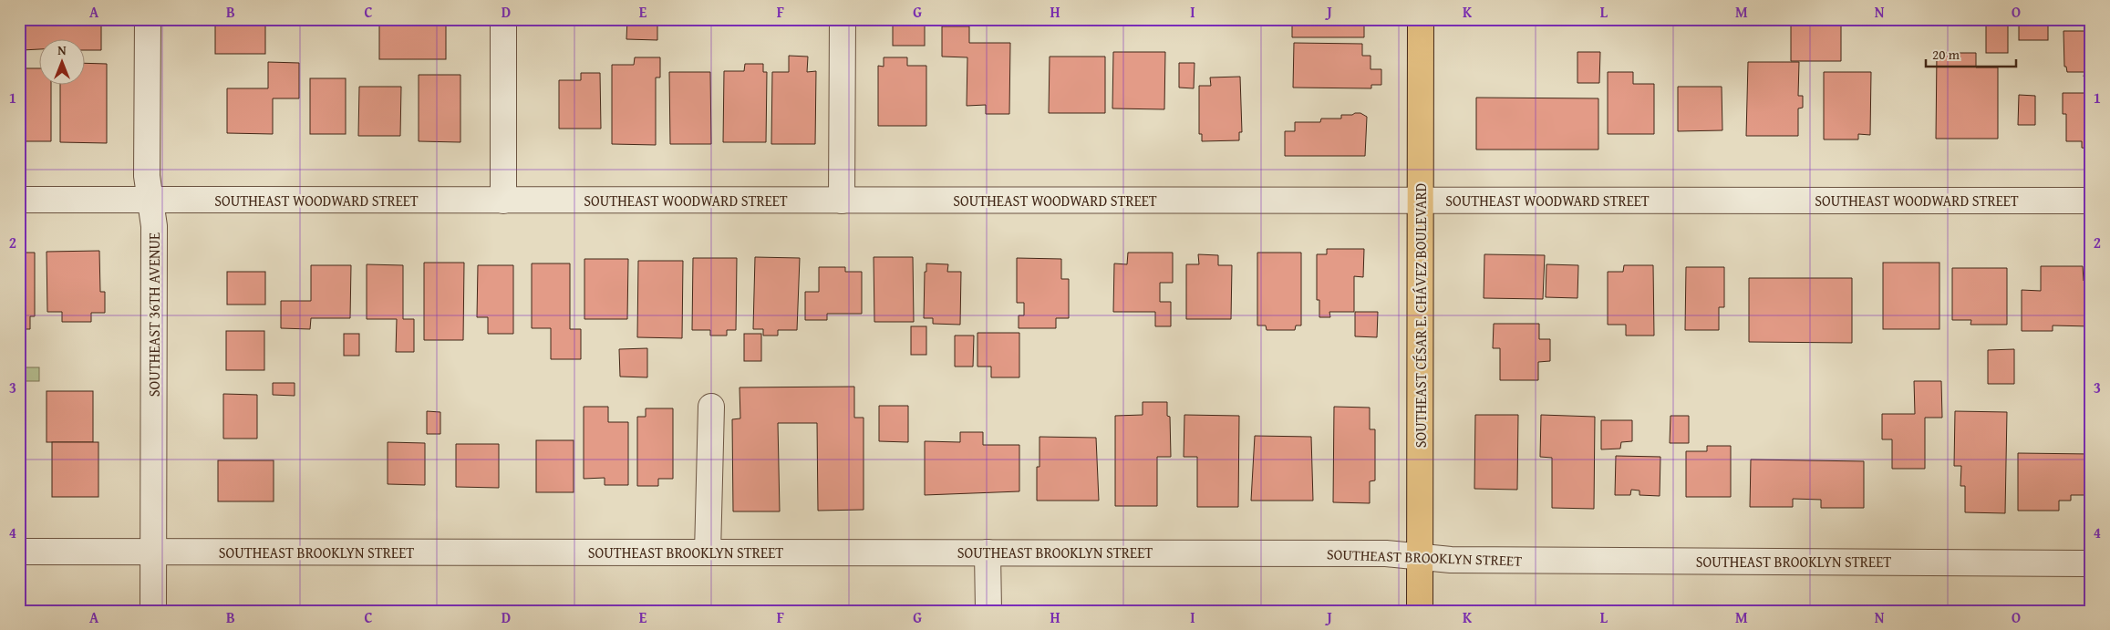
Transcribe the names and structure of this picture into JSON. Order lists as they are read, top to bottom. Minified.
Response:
{"streets":{"main road":["SOUTHEAST CÉSAR E. CHÁVEZ BOULEVARD"],"street":["SOUTHEAST WOODWARD STREET","SOUTHEAST 36TH AVENUE","SOUTHEAST BROOKLYN STREET"]},"crossings":[["SOUTHEAST WOODWARD STREET","SOUTHEAST 36TH AVENUE"],["SOUTHEAST WOODWARD STREET","SOUTHEAST CÉSAR E. CHÁVEZ BOULEVARD"],["SOUTHEAST 36TH AVENUE","SOUTHEAST BROOKLYN STREET"],["SOUTHEAST CÉSAR E. CHÁVEZ BOULEVARD","SOUTHEAST BROOKLYN STREET"]],"scale_bar":"20 m","north":"top","grid":{"columns":["A","B","C","D","E","F","G","H","I","J","K","L","M","N","O"],"rows":["1","2","3","4"]}}
